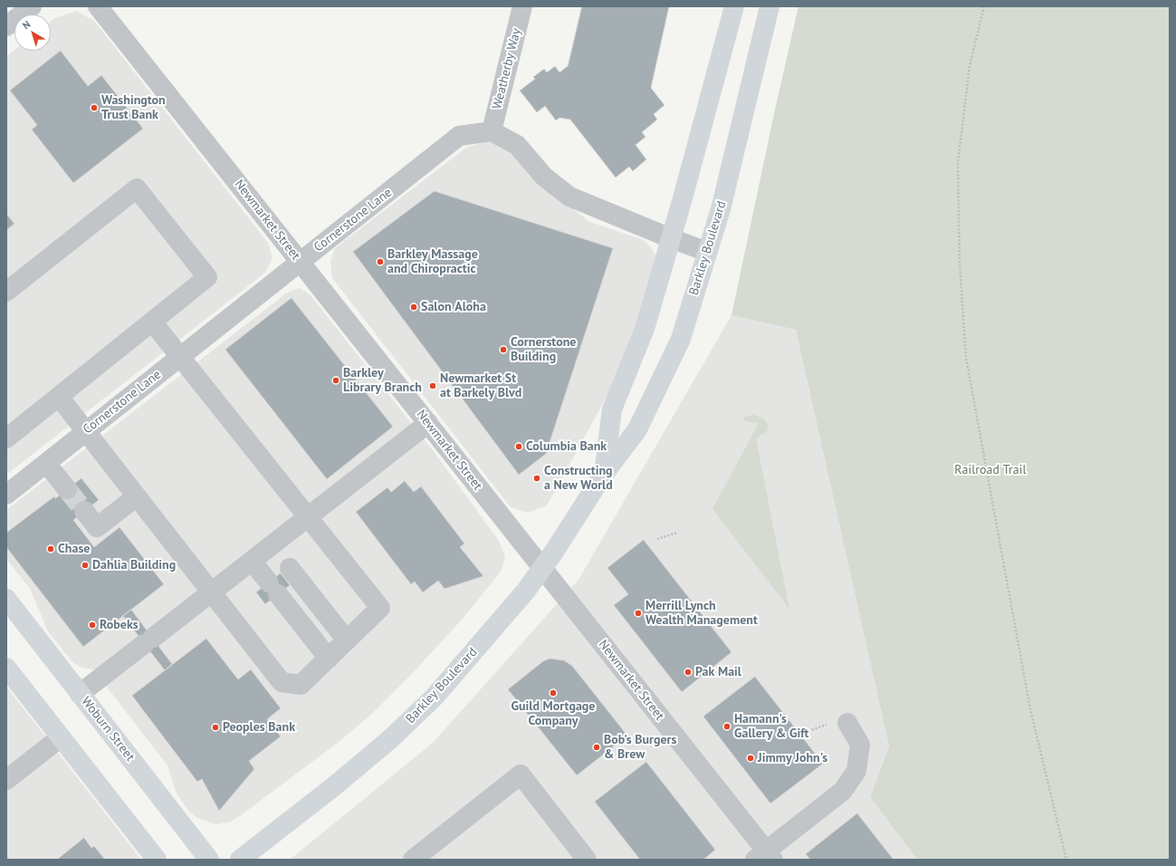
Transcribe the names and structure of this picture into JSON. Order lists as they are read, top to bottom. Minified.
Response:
{"streets":{"main road":["Barkley Boulevard","Woburn Street"],"street":["Weatherby Way","Newmarket Street","Cornerstone Lane"]},"crossings":[["Weatherby Way","Cornerstone Lane"],["Newmarket Street","Cornerstone Lane"],["Newmarket Street","Barkley Boulevard"]],"parks":["Railroad Trail"],"places":["Washington Trust Bank","Barkley Massage and Chiropractic","Salon Aloha","Cornerstone Building","Barkley Library Branch","Newmarket St at Barkely Blvd","Columbia Bank","Constructing a New World","Chase","Dahlia Building","Merrill Lynch Wealth Management","Robeks","Pak Mail","Guild Mortgage Company","Hamann's Gallery & Gift","Peoples Bank","Bob's Burgers & Brew","Jimmy John's"],"north":"top left"}
